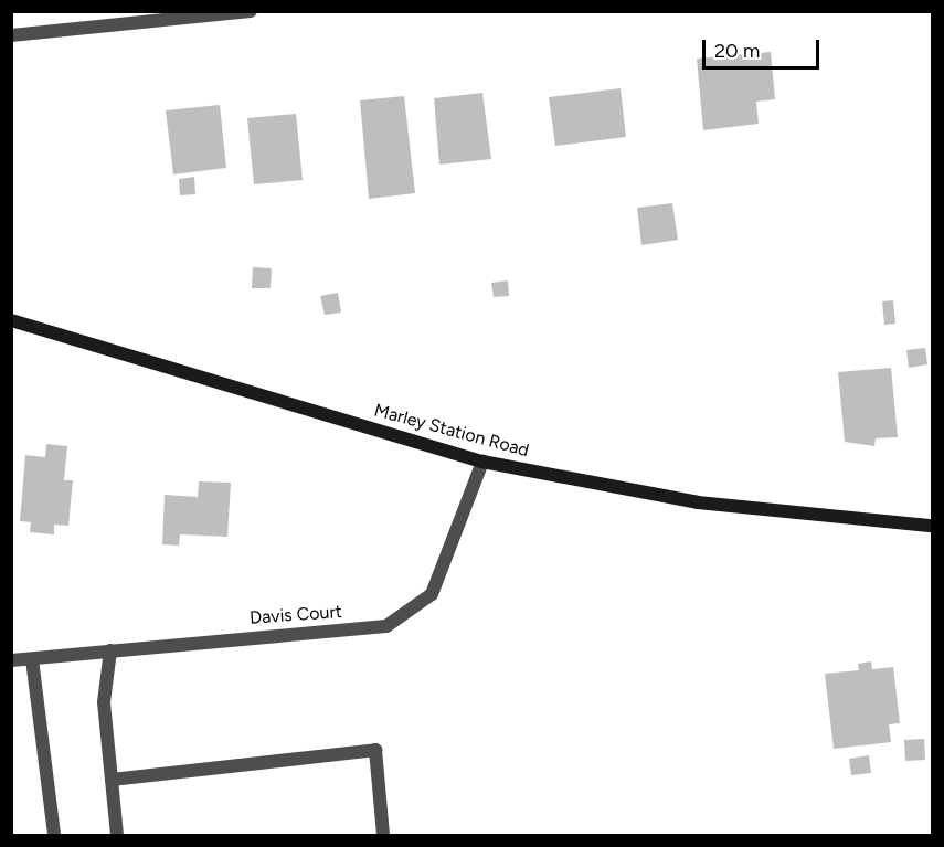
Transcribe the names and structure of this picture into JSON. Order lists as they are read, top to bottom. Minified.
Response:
{"streets":{"main road":["Marley Station Road"],"street":["Davis Court"]},"crossings":[["Marley Station Road","Davis Court"]],"scale_bar":"20 m"}
